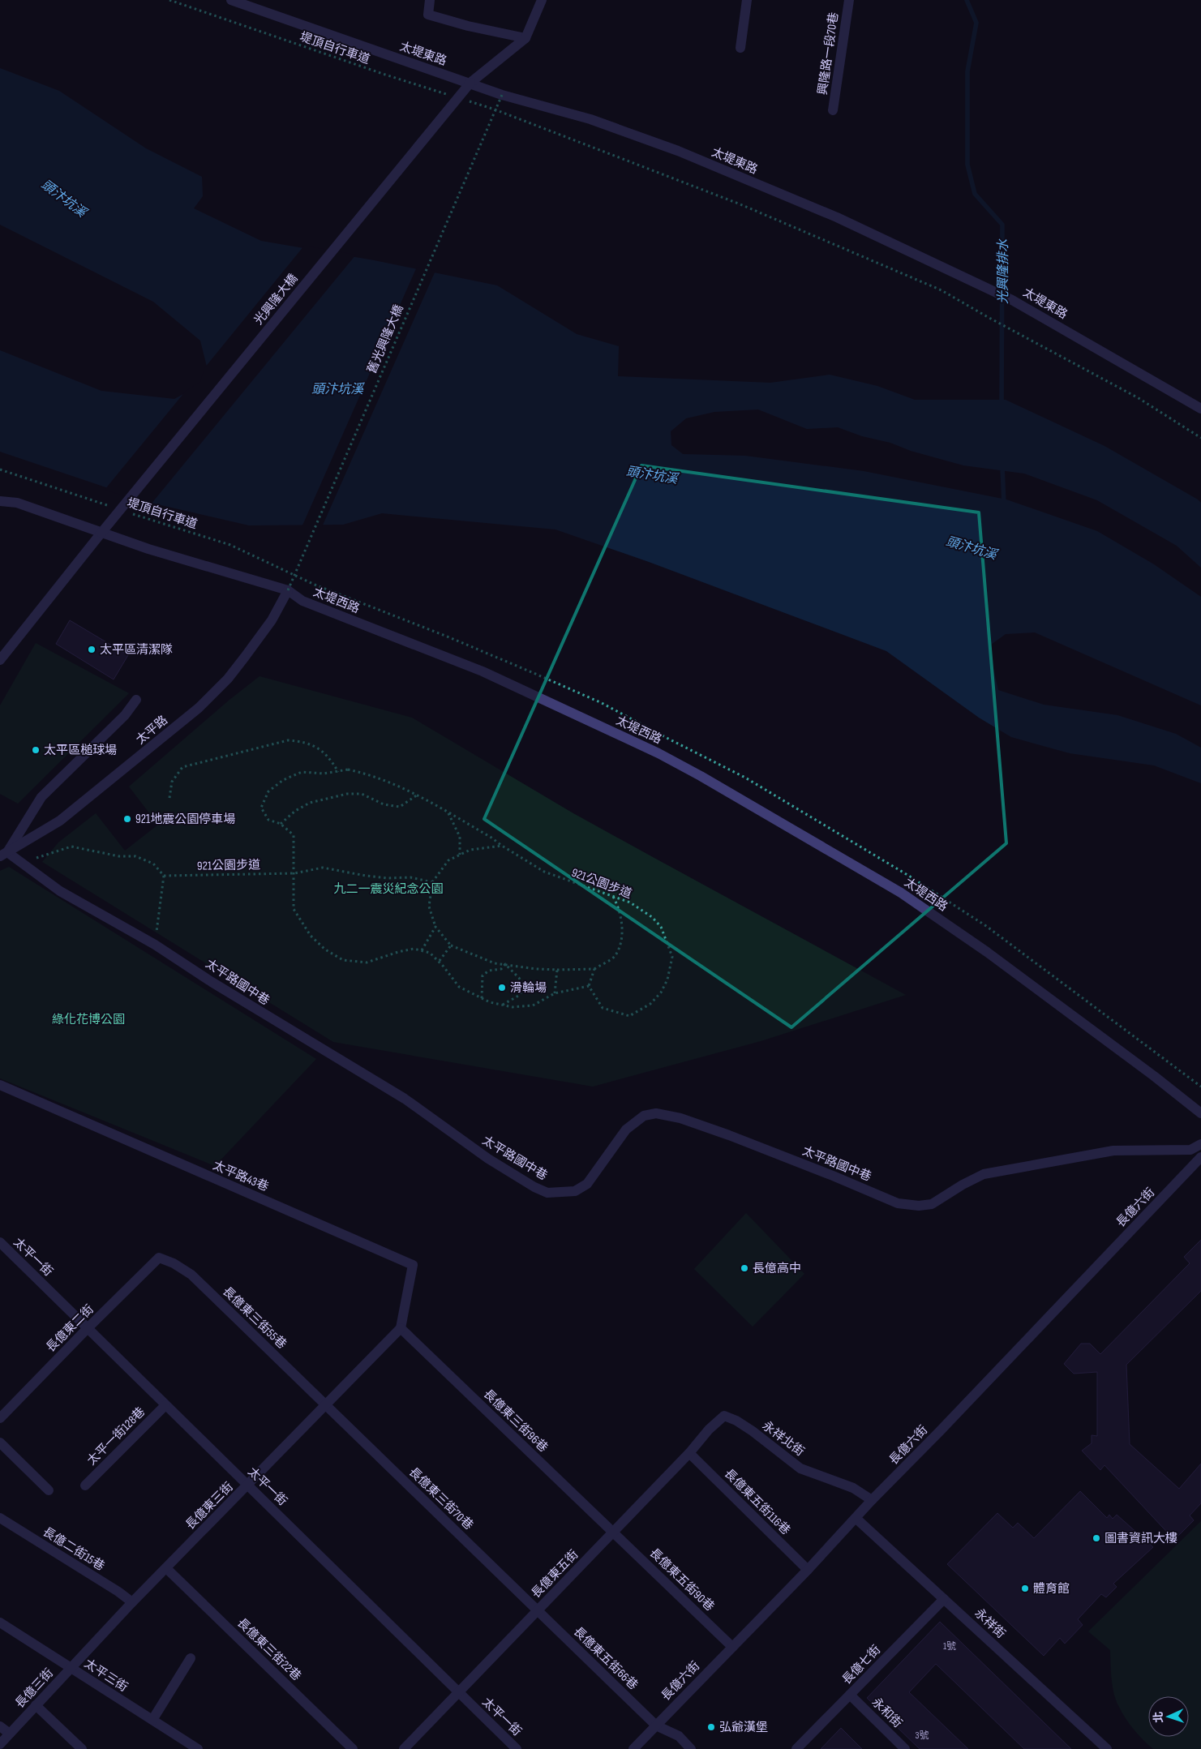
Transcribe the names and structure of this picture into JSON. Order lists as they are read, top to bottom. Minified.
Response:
{"streets":{"street":["太堤東路","興隆路一段70巷","光興隆大橋","太堤西路","太平路","太平路國中巷","太平路43巷","長億六街","太平一街","長億東三街55巷","長億東二街","長億東三街96巷","太平一街128巷","永祥北街","長億東三街70巷","長億東五街116巷","長億東三街","長億二街15巷","長億東五街","長億東五街90巷","永祥街","長億東三街22巷","長億東五街66巷","長億七街","太平三街","長億三街","永和街"],"path":["堤頂自行車道","舊光興隆大橋","921公園步道"]},"crossings":[["太堤東路","光興隆大橋"],["太堤東路","舊光興隆大橋"],["光興隆大橋","太堤西路"],["舊光興隆大橋","太堤西路"],["舊光興隆大橋","太平路"],["太堤西路","太平路"],["太平路","太平路國中巷"],["太平路43巷","長億東三街96巷"],["太平路43巷","長億東三街"],["長億六街","永祥北街"],["長億六街","長億東五街116巷"],["長億六街","長億東五街90巷"],["長億六街","永祥街"],["長億六街","長億東五街66巷"],["太平一街","長億東二街"],["太平一街","太平一街128巷"],["太平一街","長億東三街"],["太平一街","長億東五街"],["長億東三街55巷","長億東二街"],["長億東三街55巷","長億東三街70巷"],["長億東三街55巷","長億東三街"],["長億東三街96巷","長億東三街"],["長億東三街96巷","長億東五街"],["長億東三街96巷","長億東五街90巷"],["永祥北街","長億東五街"],["長億東三街70巷","長億東三街"],["長億東三街70巷","長億東五街"],["長億東三街70巷","長億東五街66巷"],["長億東五街116巷","長億東五街"],["長億東三街","長億二街15巷"],["長億東三街","長億東三街22巷"],["長億東三街","太平三街"],["長億東三街","長億三街"],["長億東五街","長億東五街90巷"],["長億東五街","長億東五街66巷"],["永祥街","長億七街"],["長億七街","永和街"],["太平三街","長億三街"]],"water":["頭汴坑溪","光興隆排水"],"parks":["九二一震災紀念公園","綠化花博公園"],"places":["太平區清潔隊","太平區槌球場","921地震公園停車場","滑輪場","長億高中","圖書資訊大樓","體育館","弘爺漢堡"],"house_numbers":["1號","3號"],"north":"left"}
